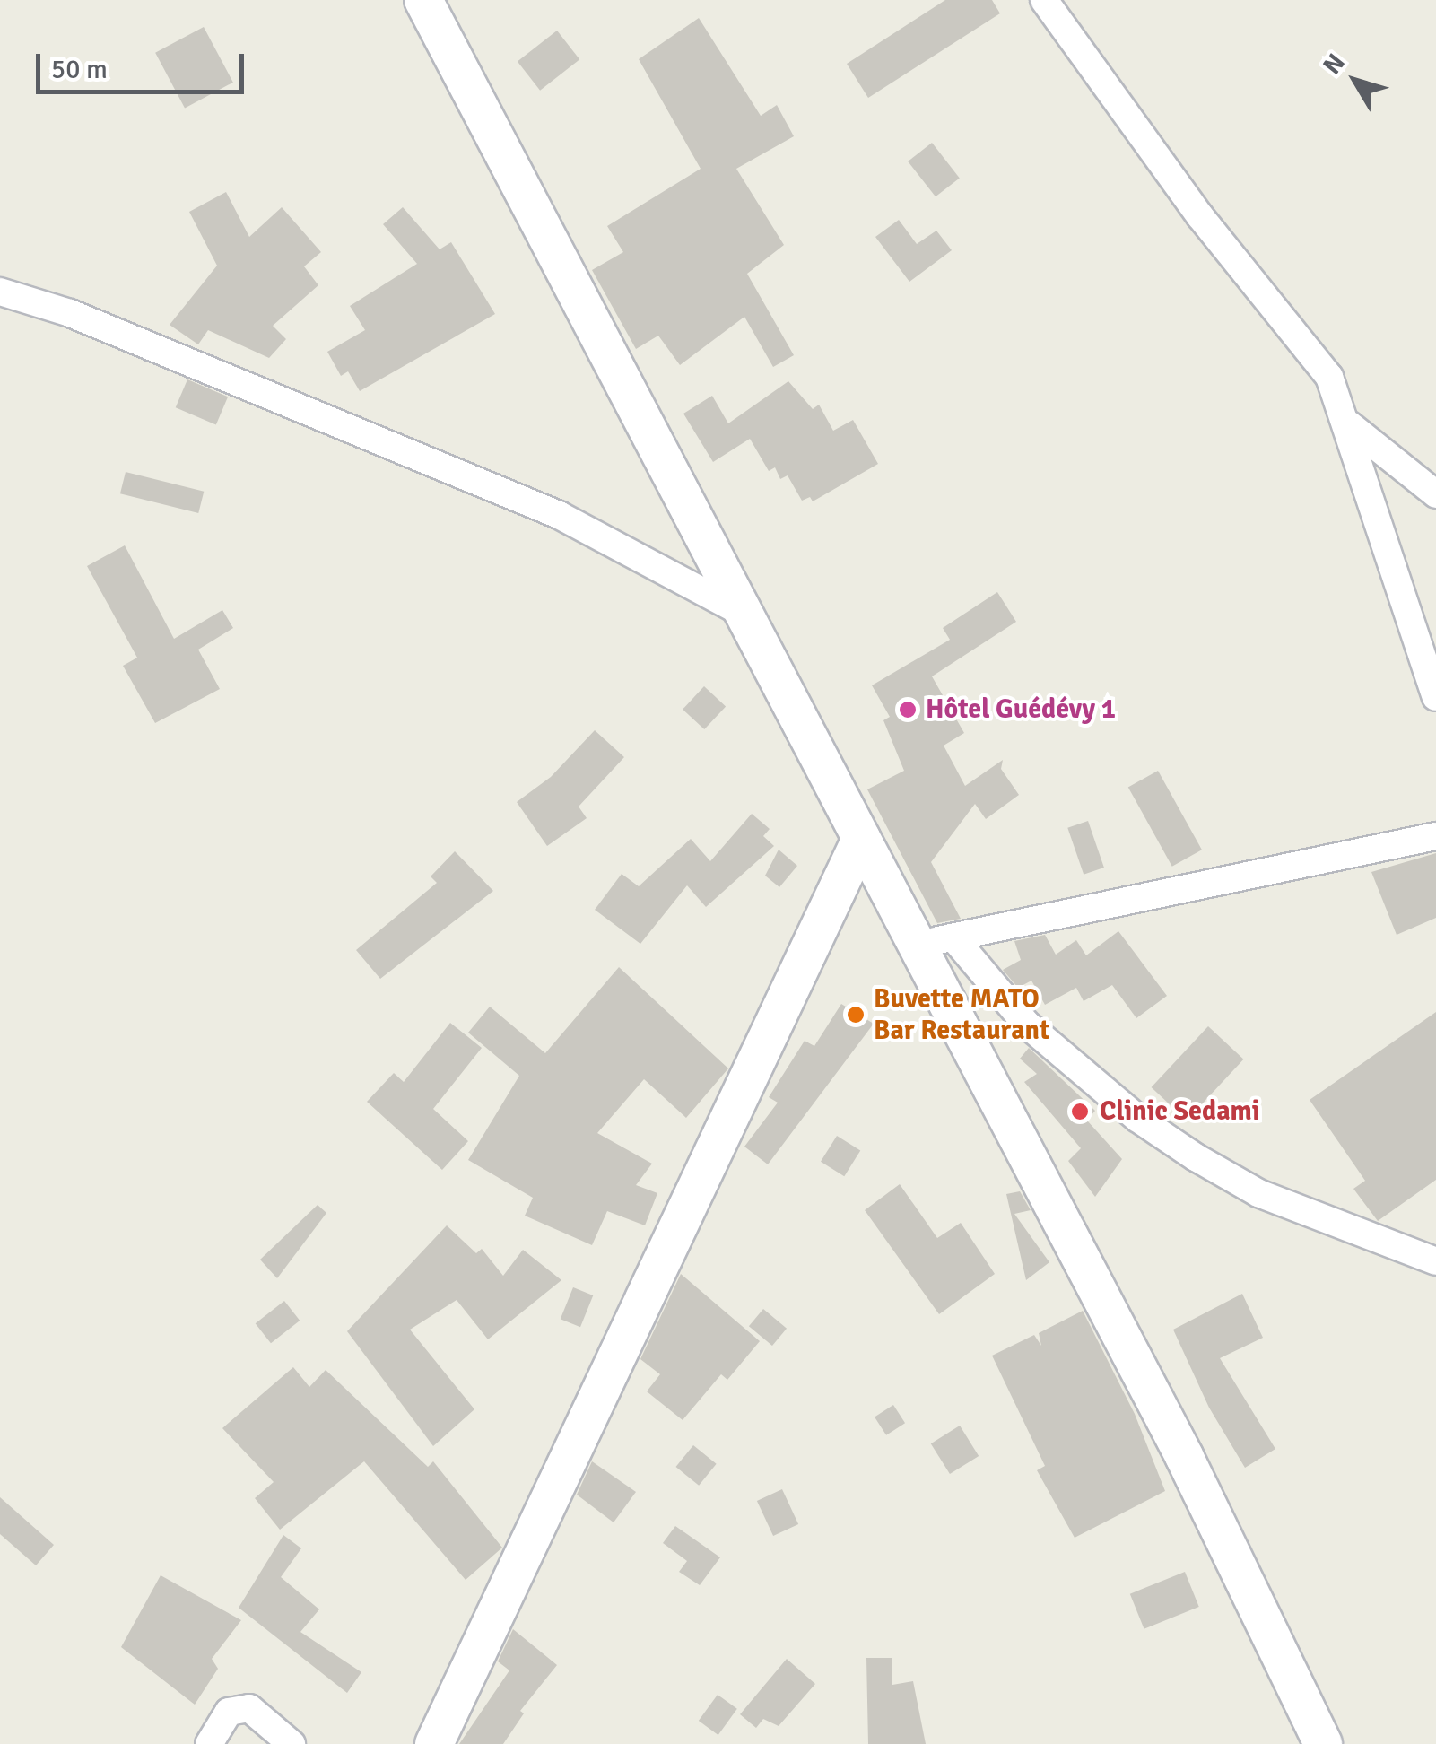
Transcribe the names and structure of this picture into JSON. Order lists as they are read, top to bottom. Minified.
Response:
{"places":["Hôtel Guédévy 1","Buvette MATO Bar Restaurant","Clinic Sedami"],"scale_bar":"50 m","north":"top left"}
